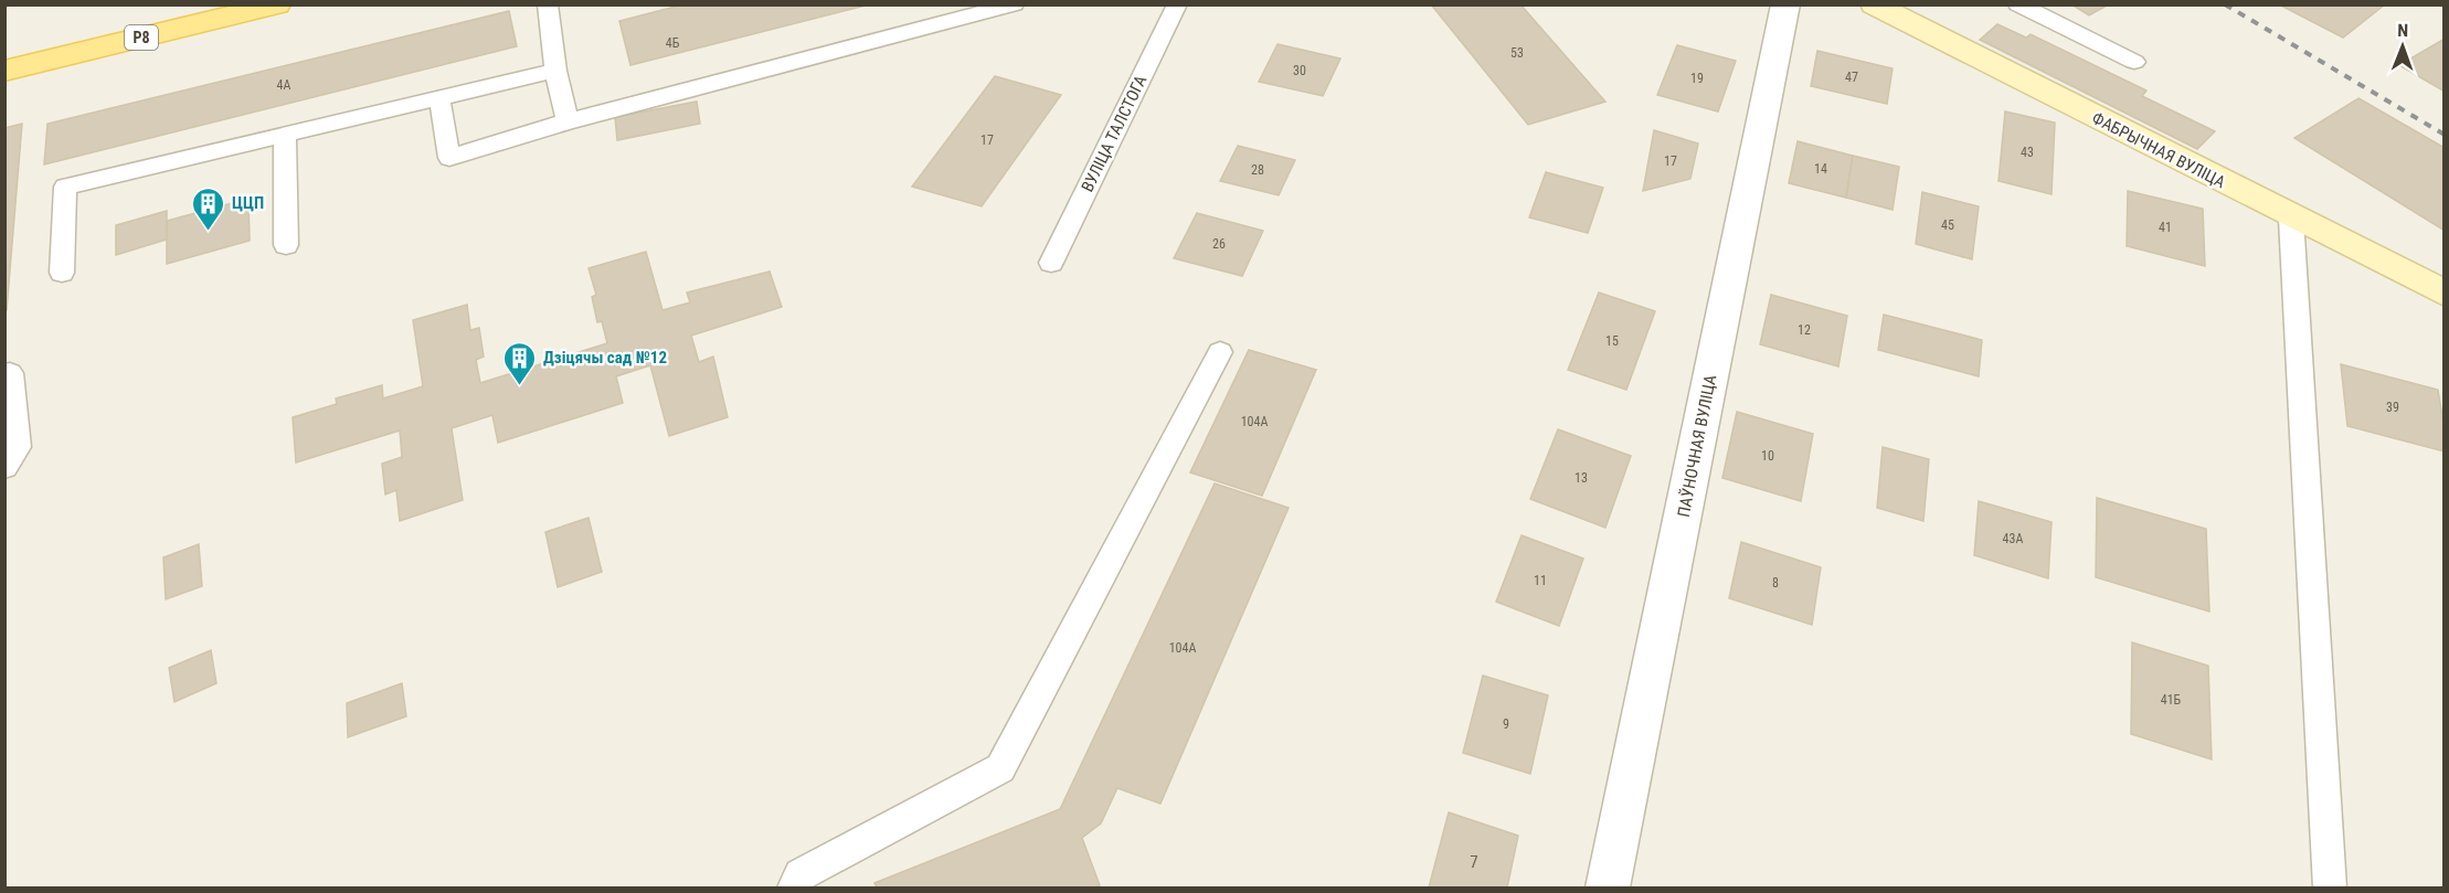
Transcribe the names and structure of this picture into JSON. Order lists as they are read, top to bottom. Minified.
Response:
{"streets":{"main road":["Р8"],"street":["ФАБРЫЧНАЯ ВУЛІЦА","ПАЎНОЧНАЯ ВУЛІЦА"],"lane":["ВУЛІЦА ТАЛСТОГА"]},"places":{"building":["ЦЦП","Дзіцячы сад №12"]},"house_numbers":["4Б","53","30","47","19","4А","17","43","17","14","28","45","41","26","12","15","39","104А","10","13","43А","11","8","104А","41Б","9","7"],"north":"top"}
